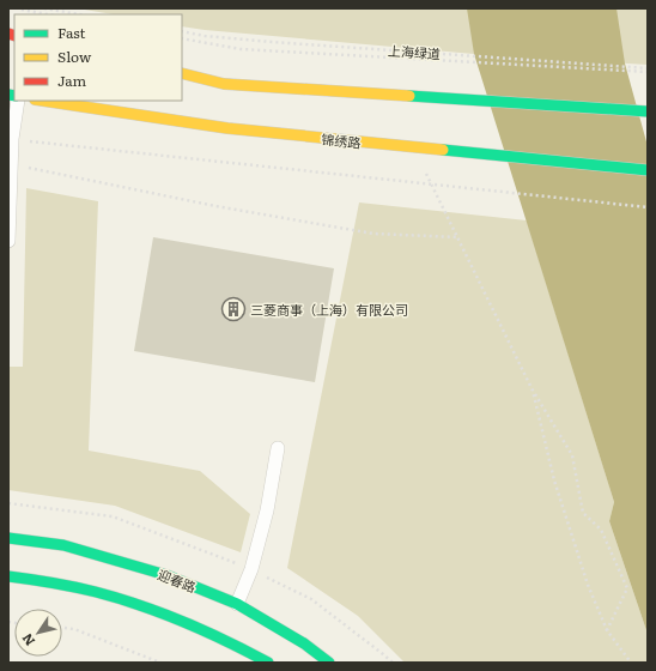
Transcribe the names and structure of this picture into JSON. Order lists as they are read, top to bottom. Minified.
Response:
{"streets":{"main road":["锦绣路","迎春路"],"path":["上海绿道"]},"places":{"building":["三菱商事（上海）有限公司"]},"legend":["Fast","Slow","Jam"],"north":"bottom left"}
